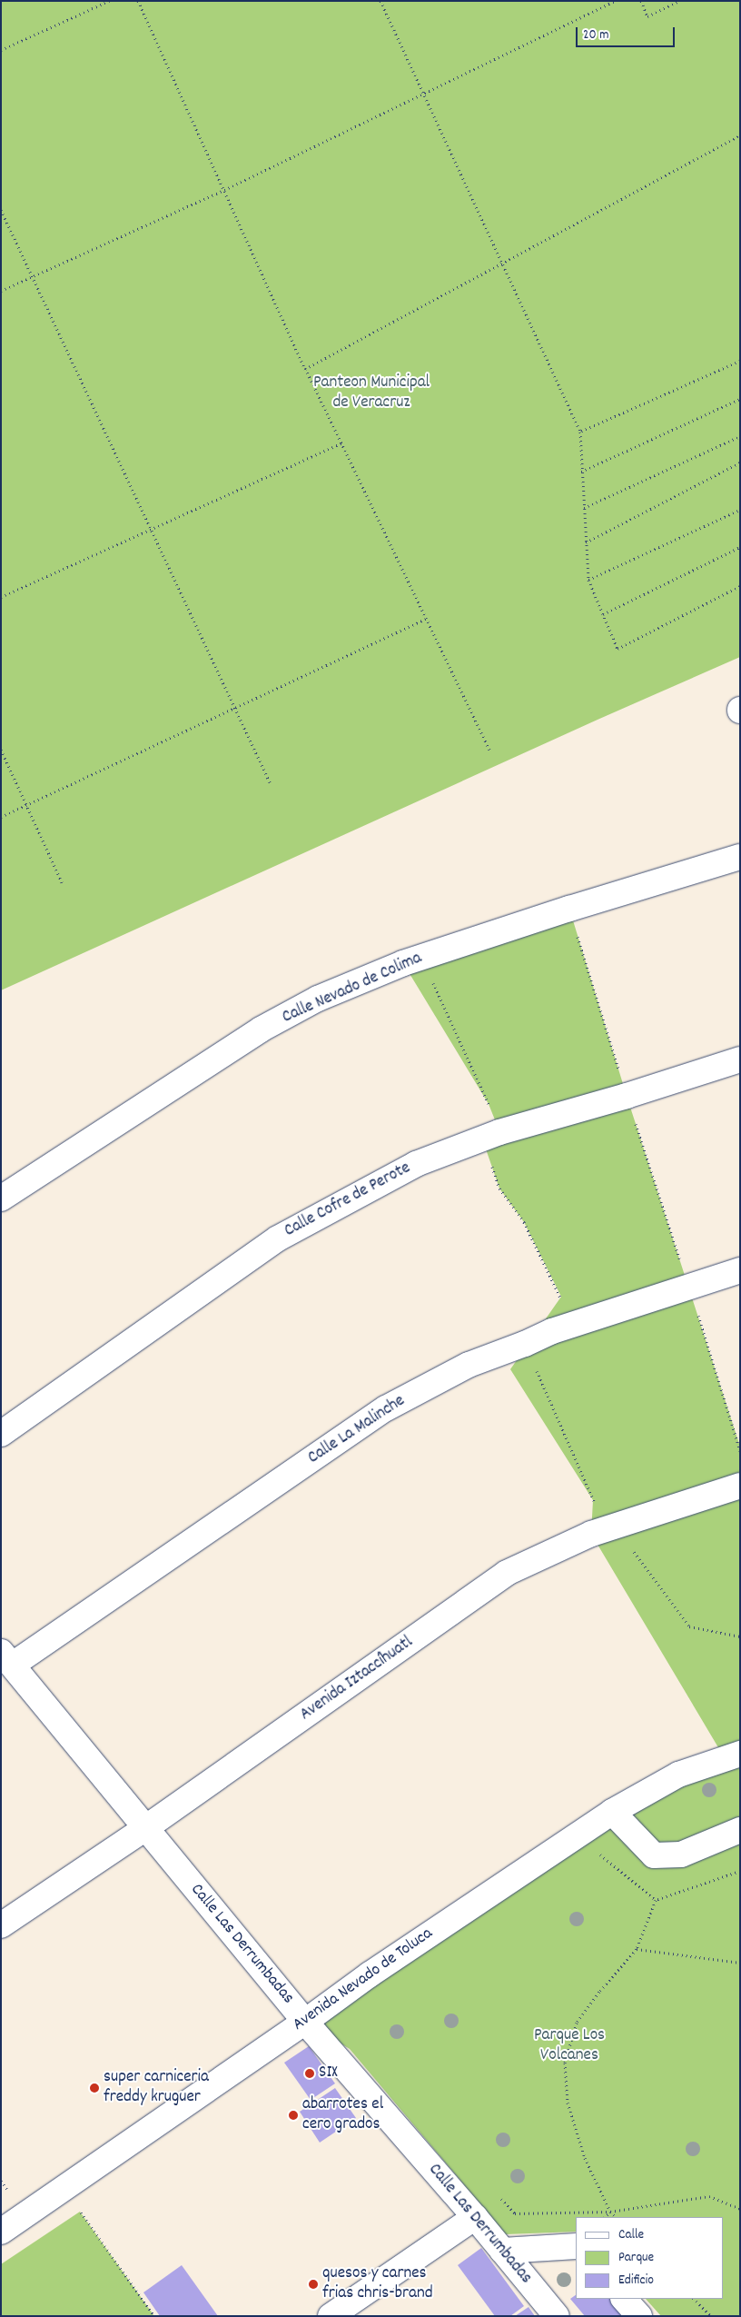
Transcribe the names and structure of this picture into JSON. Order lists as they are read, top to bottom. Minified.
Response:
{"streets":{"street":["Calle Nevado de Colima","Calle Cofre de Perote","Calle La Malinche","Avenida Iztaccíhuatl","Calle Las Derrumbadas","Avenida Nevado de Toluca"]},"crossings":[["Calle La Malinche","Calle Las Derrumbadas"],["Avenida Iztaccíhuatl","Calle Las Derrumbadas"],["Calle Las Derrumbadas","Avenida Nevado de Toluca"]],"parks":["Panteon Municipal de Veracruz","Parque Los Volcanes"],"places":["SIX","super carniceria freddy kruguer","abarrotes el cero grados","quesos y carnes frias chris-brand"],"legend":["Calle","Parque","Edificio"],"scale_bar":"20 m"}
